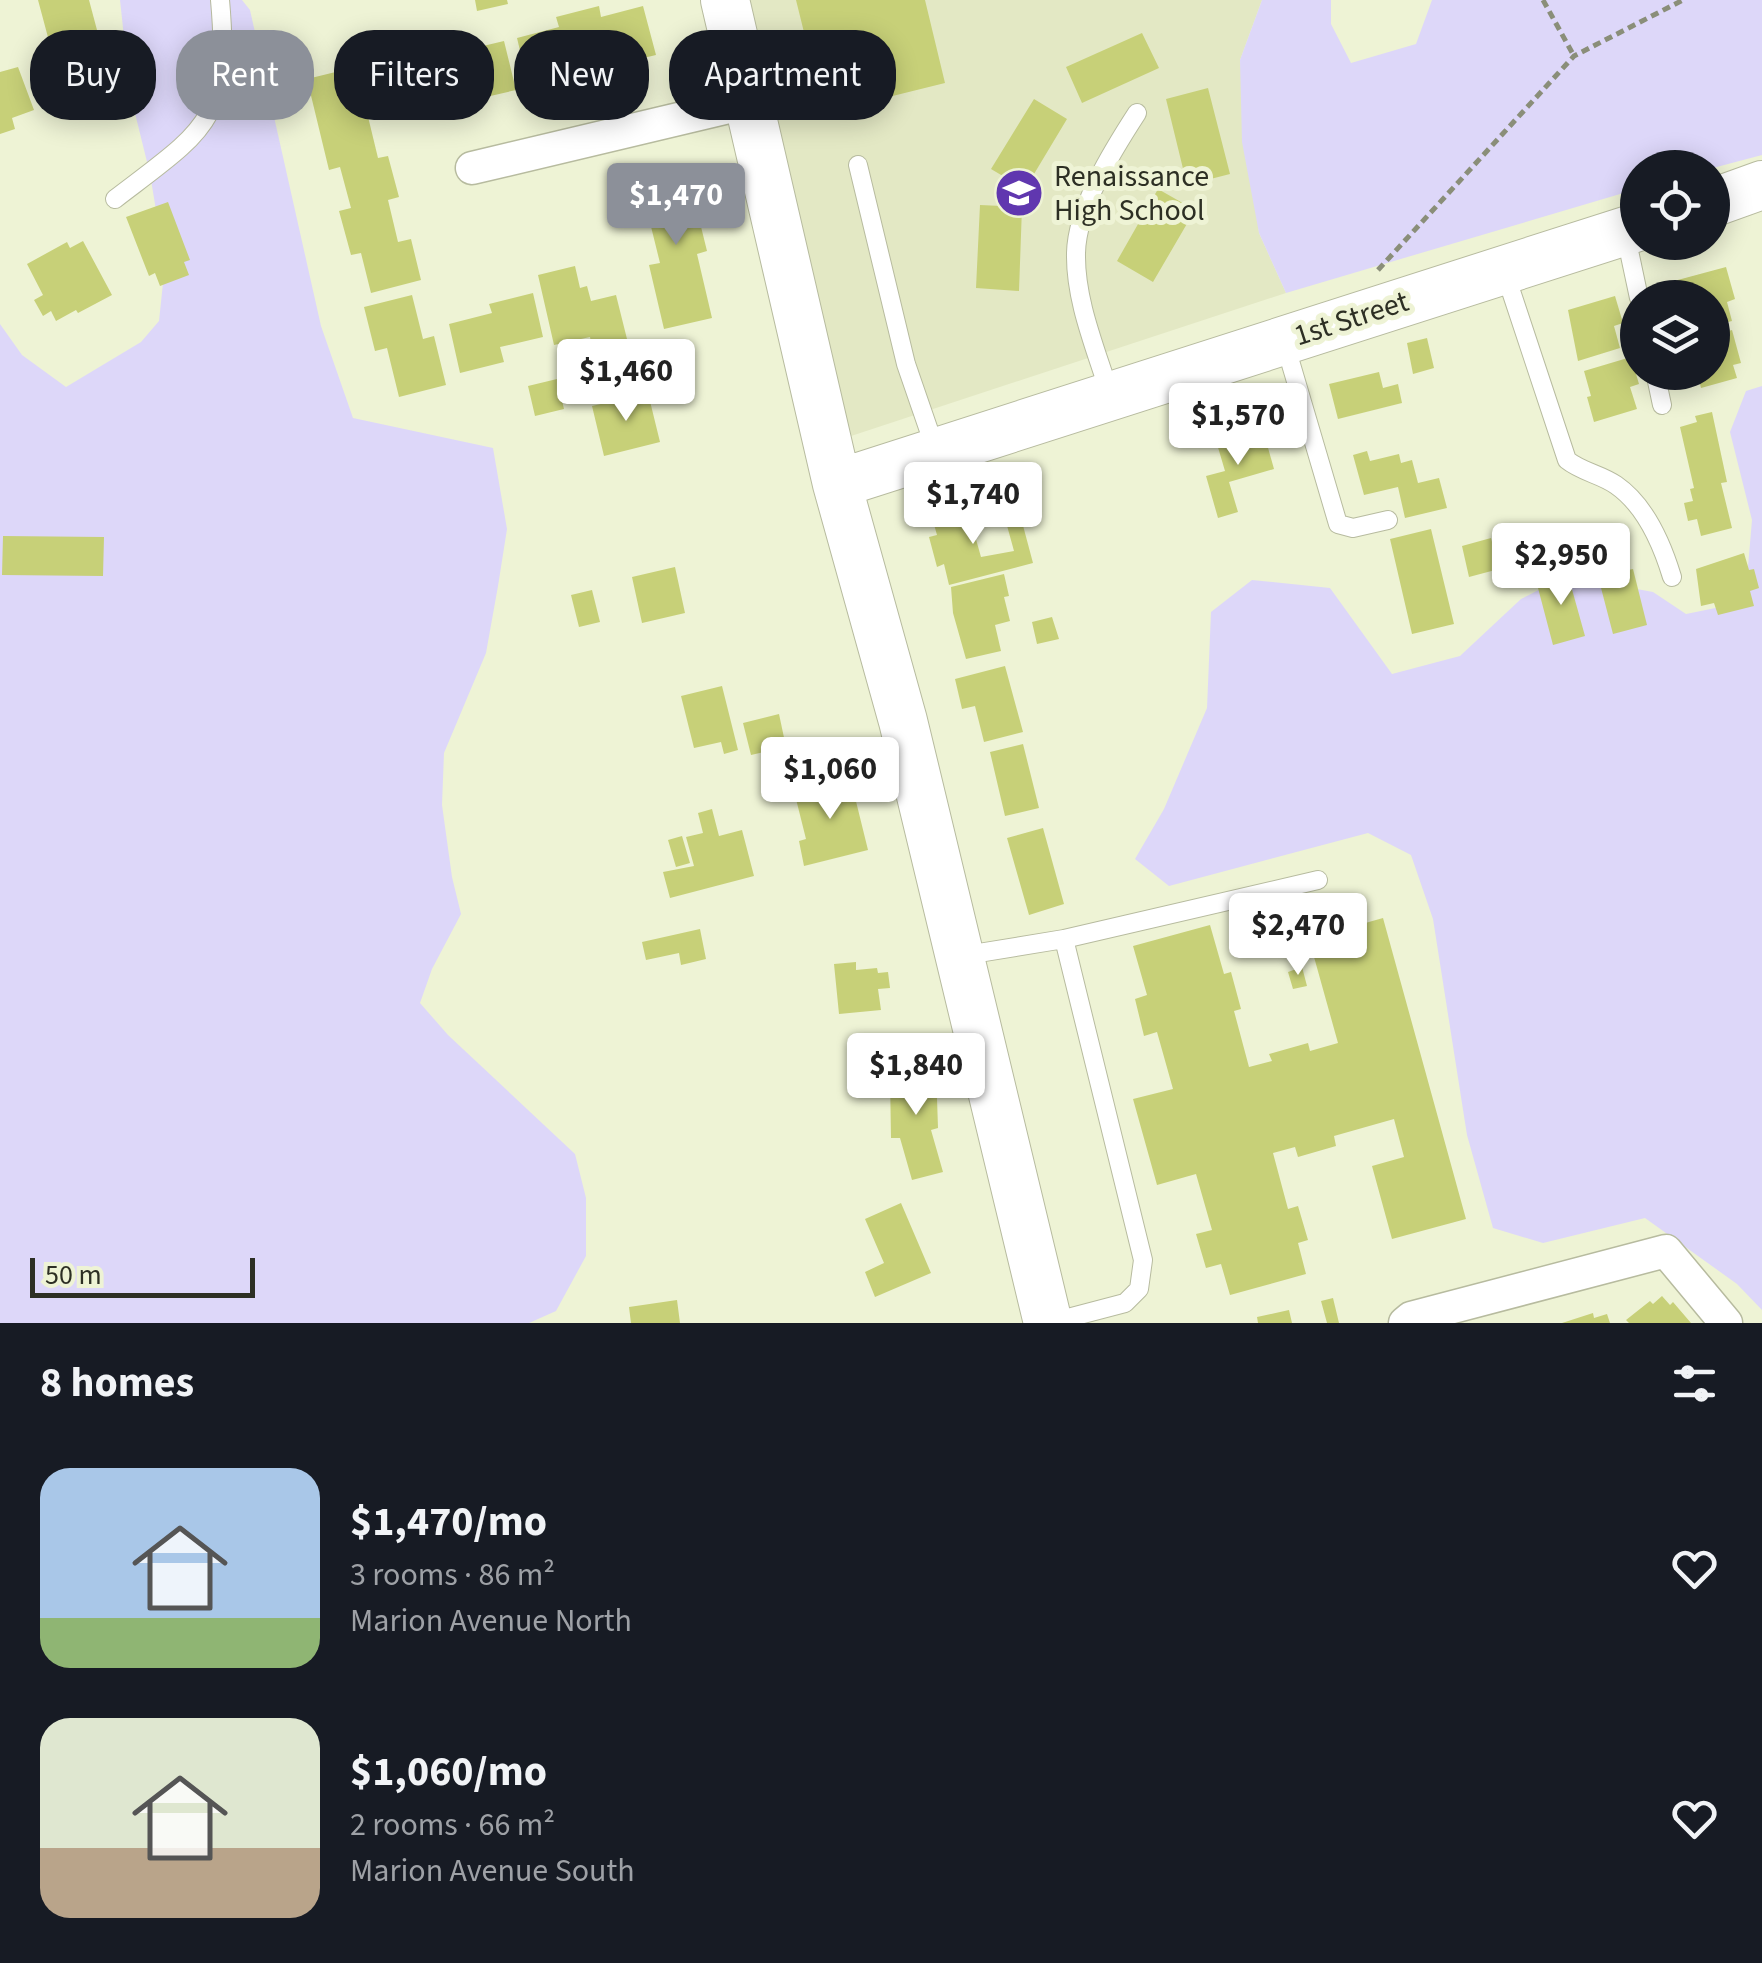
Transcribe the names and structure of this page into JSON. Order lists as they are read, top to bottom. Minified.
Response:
{"streets":{"main road":["1st Street"]},"places":{"school or university":["Renaissance High School"]},"scale_bar":"50 m","page":{"chip":["Buy","Rent","Filters","New","Apartment"],"price":["$1,470","$1,460","$1,570","$1,740","$2,950","$1,060","$2,470","$1,840"],"scale":"50 m","heading":"8 homes","list":[{"name":"$1,470/mo","note":"3 rooms · 86 m² · Marion Avenue North"},{"name":"$1,060/mo","note":"2 rooms · 66 m² · Marion Avenue South"}]}}
